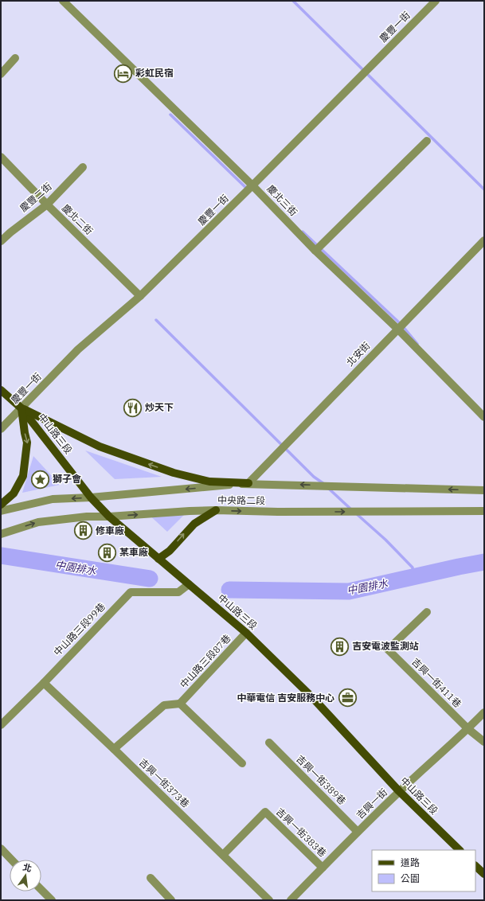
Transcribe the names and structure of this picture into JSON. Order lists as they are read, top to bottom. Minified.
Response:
{"streets":{"main road":["中山路三段"],"street":["慶豐一街","慶豐二街","慶北三街","慶北二街","北安街","中央路二段","中山路三段99巷","中山路三段87巷","吉興一街411巷","吉興一街389巷","吉興一街373巷","吉興一街","吉興一街383巷"]},"crossings":[["慶豐一街","慶北三街"],["慶豐一街","慶北二街"],["慶豐一街","中山路三段"],["慶豐二街","慶北二街"],["慶北三街","北安街"],["北安街","中央路二段"],["中山路三段","中央路二段"],["中山路三段","中山路三段99巷"],["中山路三段","中山路三段87巷"],["中山路三段","吉興一街"],["中山路三段99巷","吉興一街373巷"],["吉興一街411巷","吉興一街"],["吉興一街389巷","吉興一街"],["吉興一街373巷","吉興一街383巷"],["吉興一街","吉興一街383巷"]],"water":["中園排水"],"places":{"hotel":["彩虹民宿"],"restaurant":["炒天下"],"place":["獅子會"],"building":["修車廠","某車廠","吉安電波監測站"],"office":["中華電信 吉安服務中心"]},"legend":["道路","公園"],"north":"top"}
